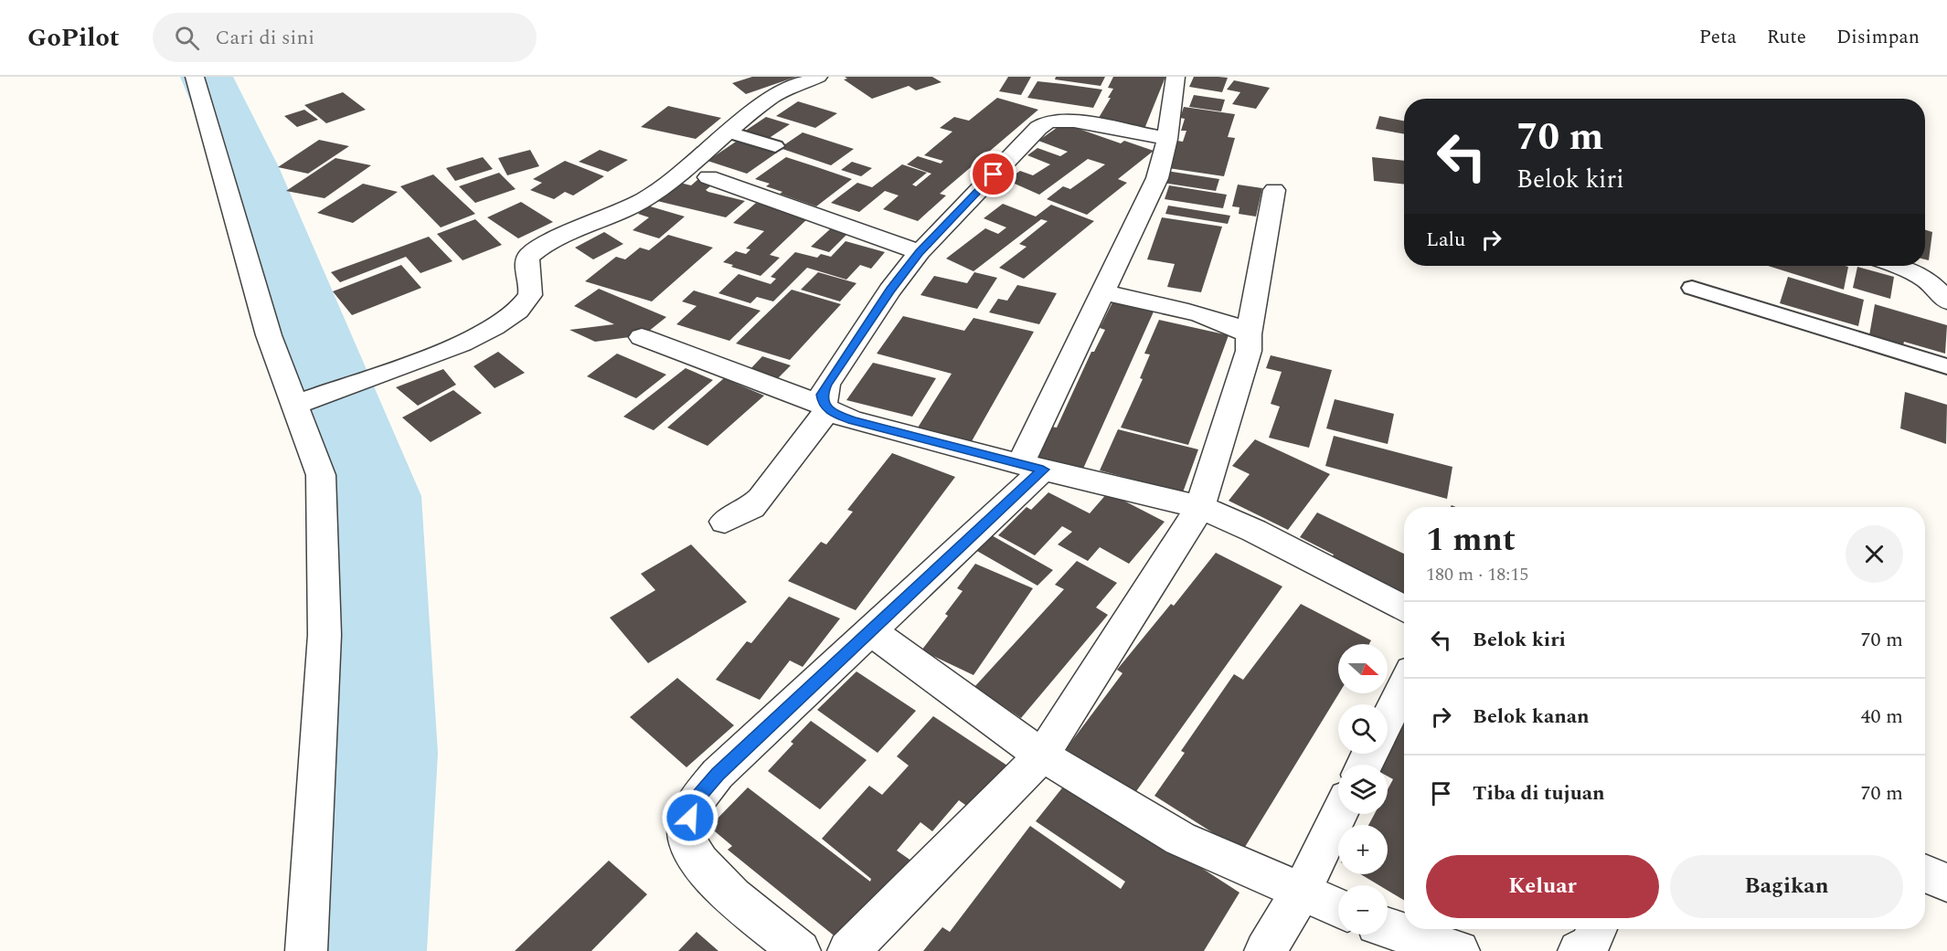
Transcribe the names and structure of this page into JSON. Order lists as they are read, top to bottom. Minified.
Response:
{"north":"right","page":{"header":"GoPilot","search":"Cari di sini","nav":["Peta","Rute","Disimpan"],"turn":["70 m","Belok kiri"],"then":"Lalu","heading":["1 mnt","180 m · 18:15"],"list":[{"name":"Belok kiri","value":"70 m"},{"name":"Belok kanan","value":"40 m"},{"name":"Tiba di tujuan","value":"70 m"}],"map_buttons":["+","−"],"buttons":["Keluar","Bagikan"]}}
